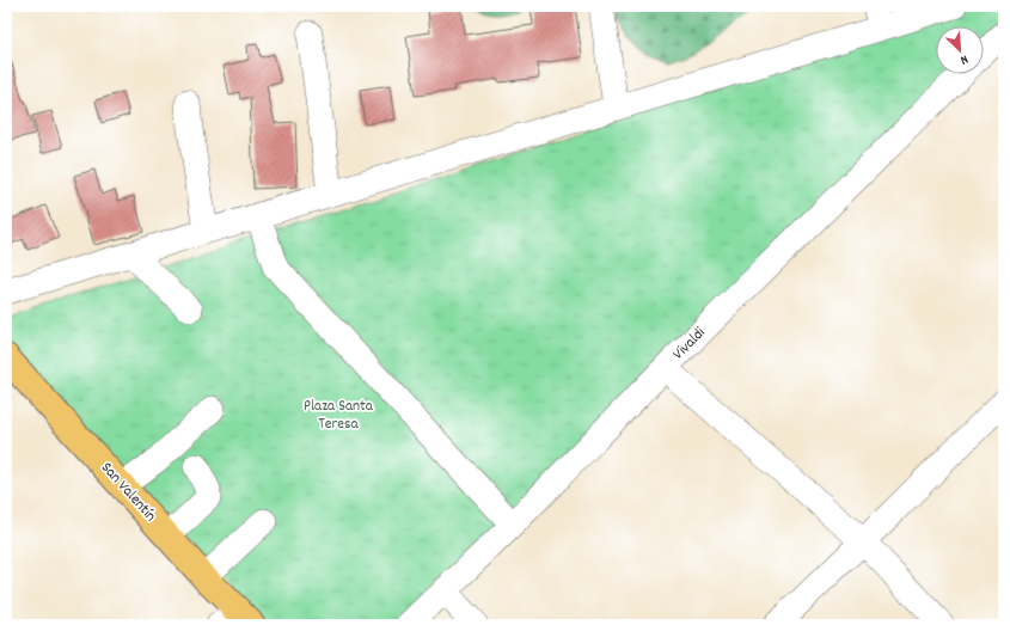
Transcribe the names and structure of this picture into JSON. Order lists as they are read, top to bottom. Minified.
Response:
{"streets":{"main road":["San Valentín"],"street":["Vivaldi"]},"parks":["Plaza Santa Teresa"],"north":"bottom right"}
